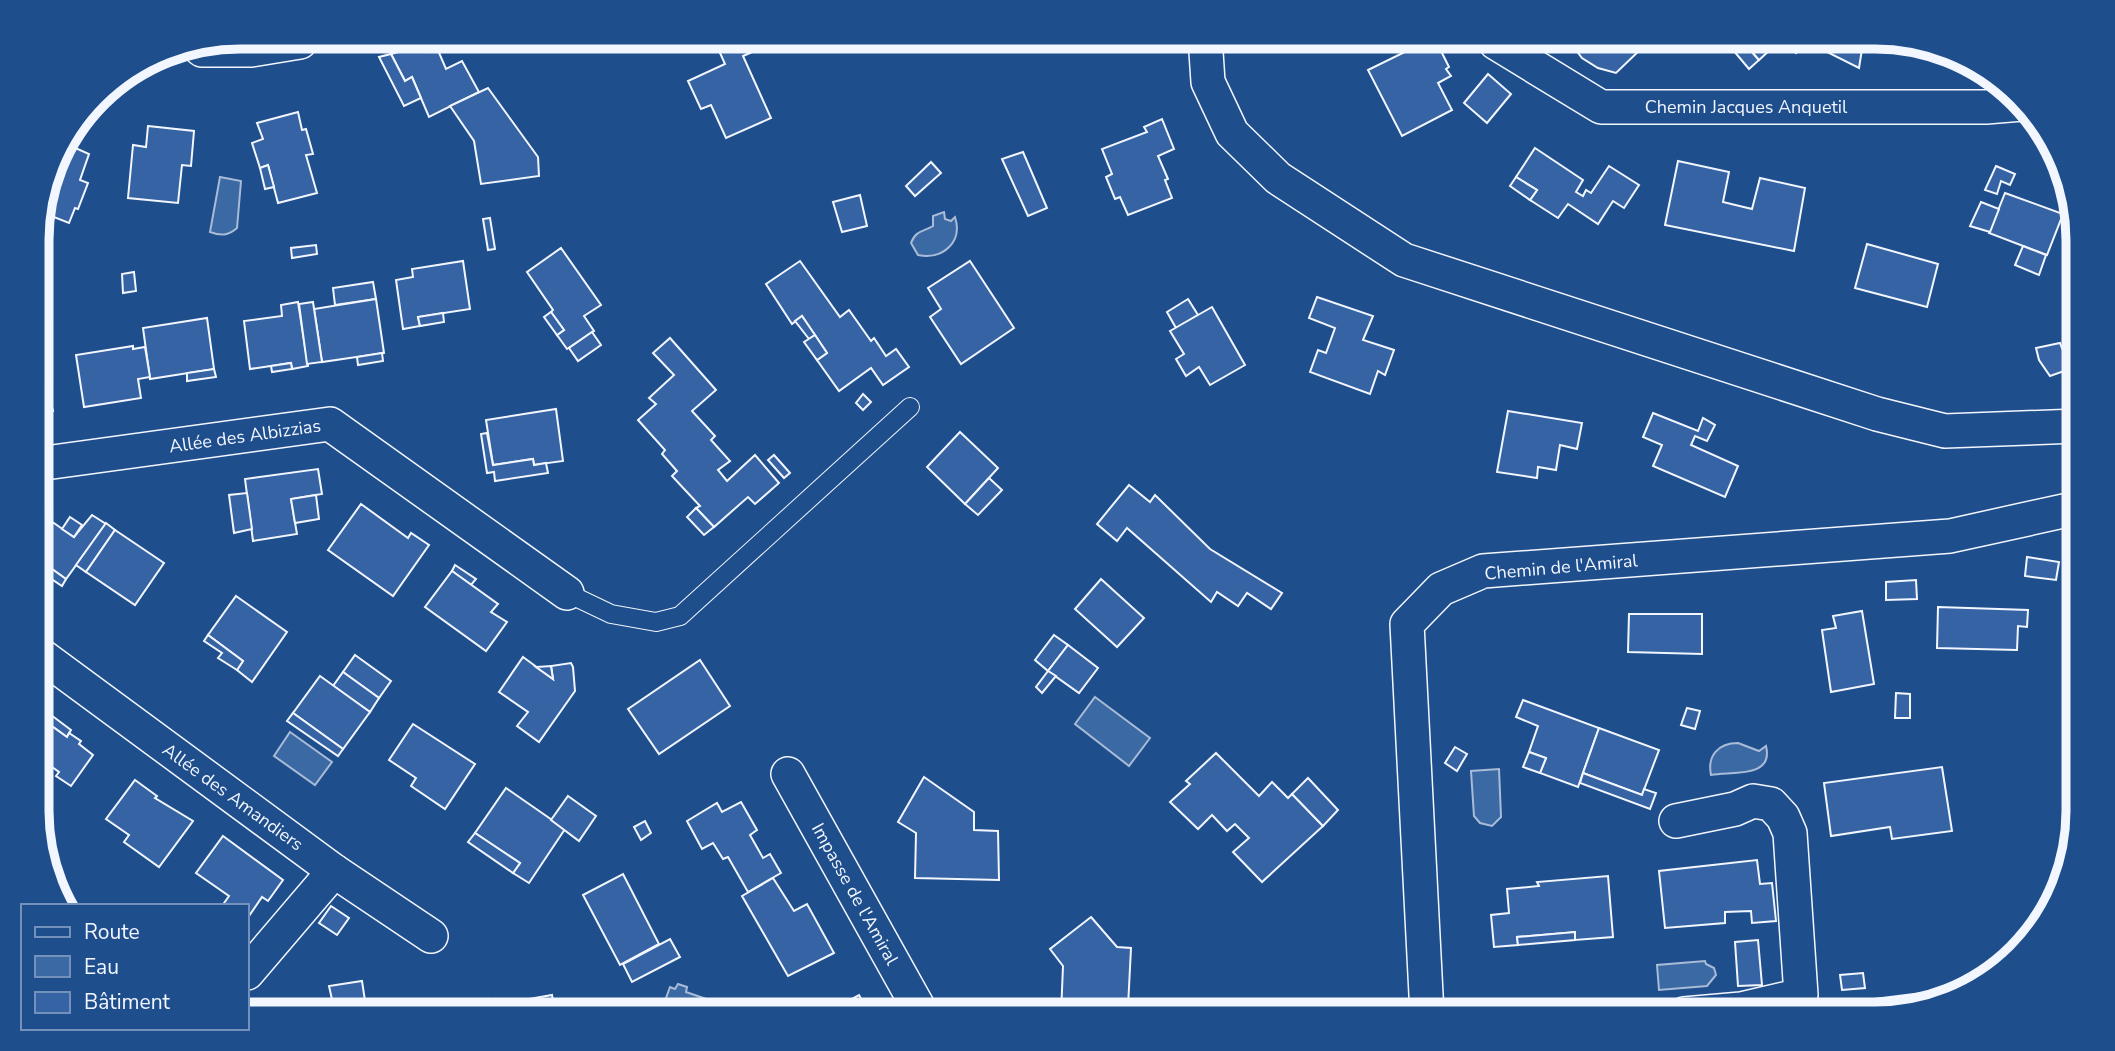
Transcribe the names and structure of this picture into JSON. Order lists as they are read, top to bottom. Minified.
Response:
{"streets":{"street":["Chemin Jacques Anquetil","Allée des Albizzias","Chemin de l'Amiral","Allée des Amandiers","Impasse de l'Amiral"]},"legend":["Route","Eau","Bâtiment"]}
